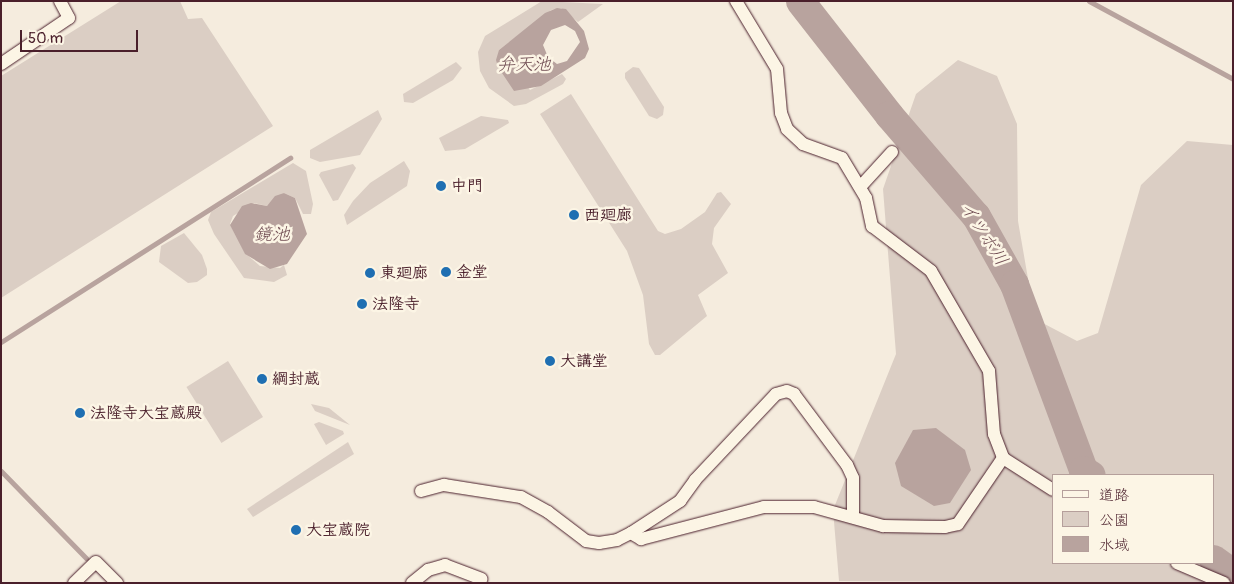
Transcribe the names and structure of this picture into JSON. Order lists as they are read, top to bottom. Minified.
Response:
{"water":["弁天池","イツボ川","鏡池"],"places":["中門","西廻廊","金堂","東廻廊","法隆寺","大講堂","綱封蔵","法隆寺大宝蔵殿","大宝蔵院"],"legend":["道路","公園","水域"],"scale_bar":"50 m"}
